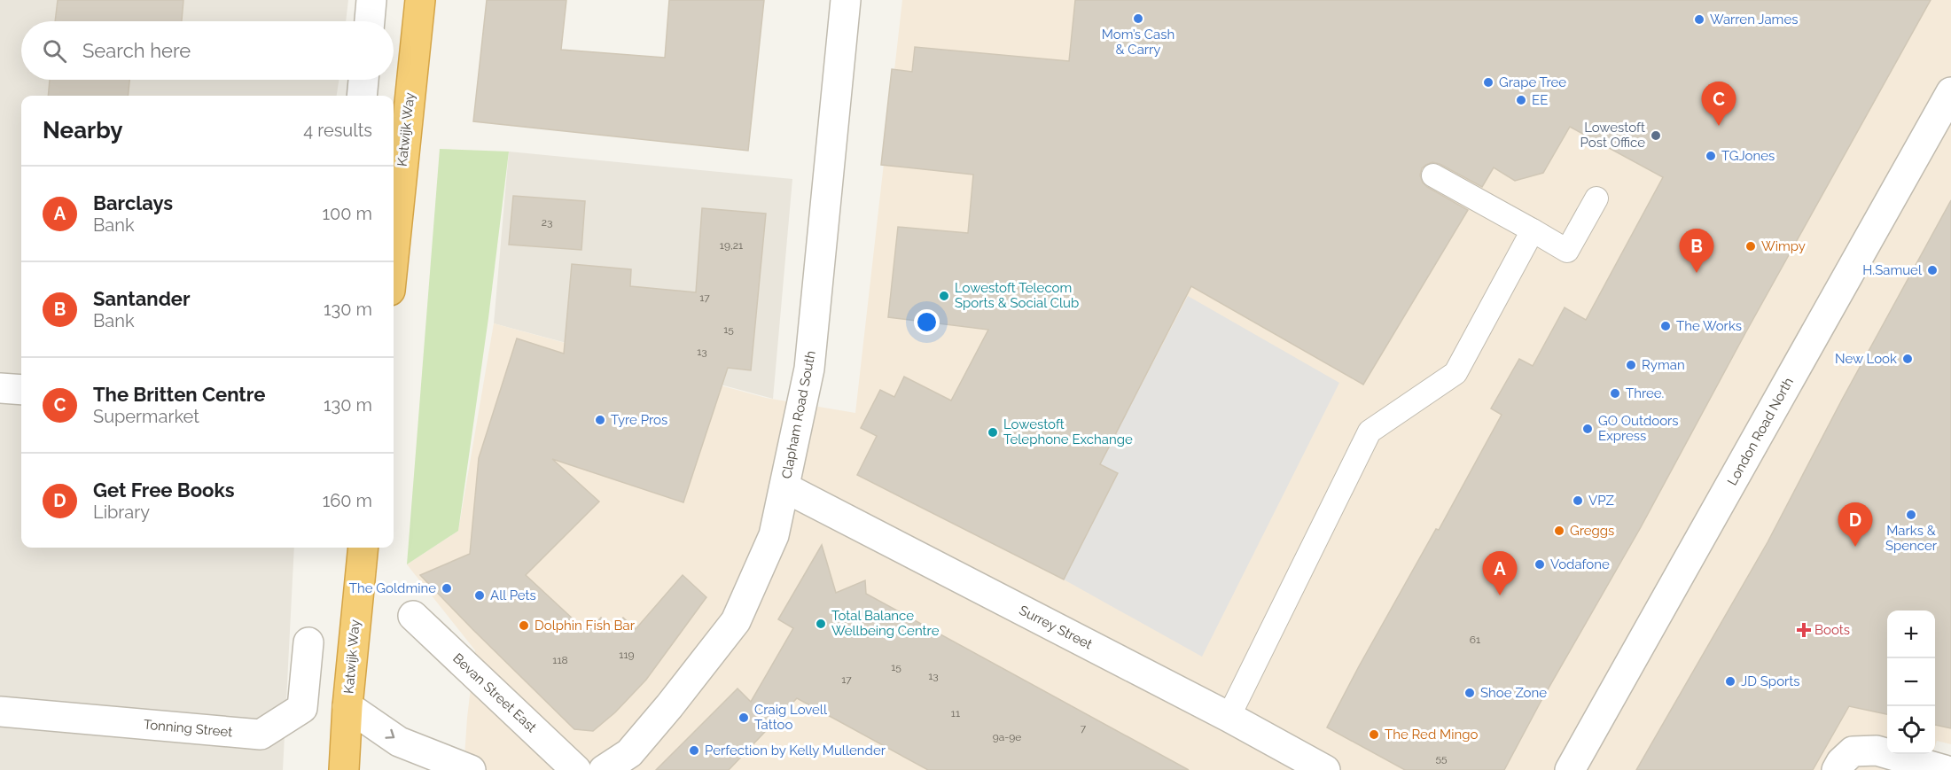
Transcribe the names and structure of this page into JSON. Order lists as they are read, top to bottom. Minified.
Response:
{"streets":{"highway":["Katwijk Way"],"street":["Clapham Road South","London Road North","Surrey Street","Bevan Street East","Tonning Street"]},"crossings":[["Clapham Road South","Surrey Street"]],"places":{"other":["Mom’s Cash & Carry","Warren James","Grape Tree","EE","Lowestoft Post Office","TGJones","Wimpy","H.Samuel","Lowestoft Telecom Sports & Social Club","The Works","New Look","Ryman","Three.","Tyre Pros","GO Outdoors Express","Lowestoft Telephone Exchange","VPZ","Marks & Spencer","Greggs","Vodafone","The Goldmine","All Pets","Total Balance Wellbeing Centre","Dolphin Fish Bar","JD Sports","Shoe Zone","Craig Lovell Tattoo","The Red Mingo","Perfection by Kelly Mullender"],"health":["Boots"]},"house_numbers":["23","19,21","17","15","13","61","119","118","15","13","17","11","7","9a-9e","55"],"page":{"search":"Search here","pins":["C","B","D","A"],"heading":["Nearby","4 results"],"list":[{"mark":"A","name":"Barclays","note":"Bank","value":"100 m"},{"mark":"B","name":"Santander","note":"Bank","value":"130 m"},{"mark":"C","name":"The Britten Centre","note":"Supermarket","value":"130 m"},{"mark":"D","name":"Get Free Books","note":"Library","value":"160 m"}],"map_buttons":["+","−"]}}
